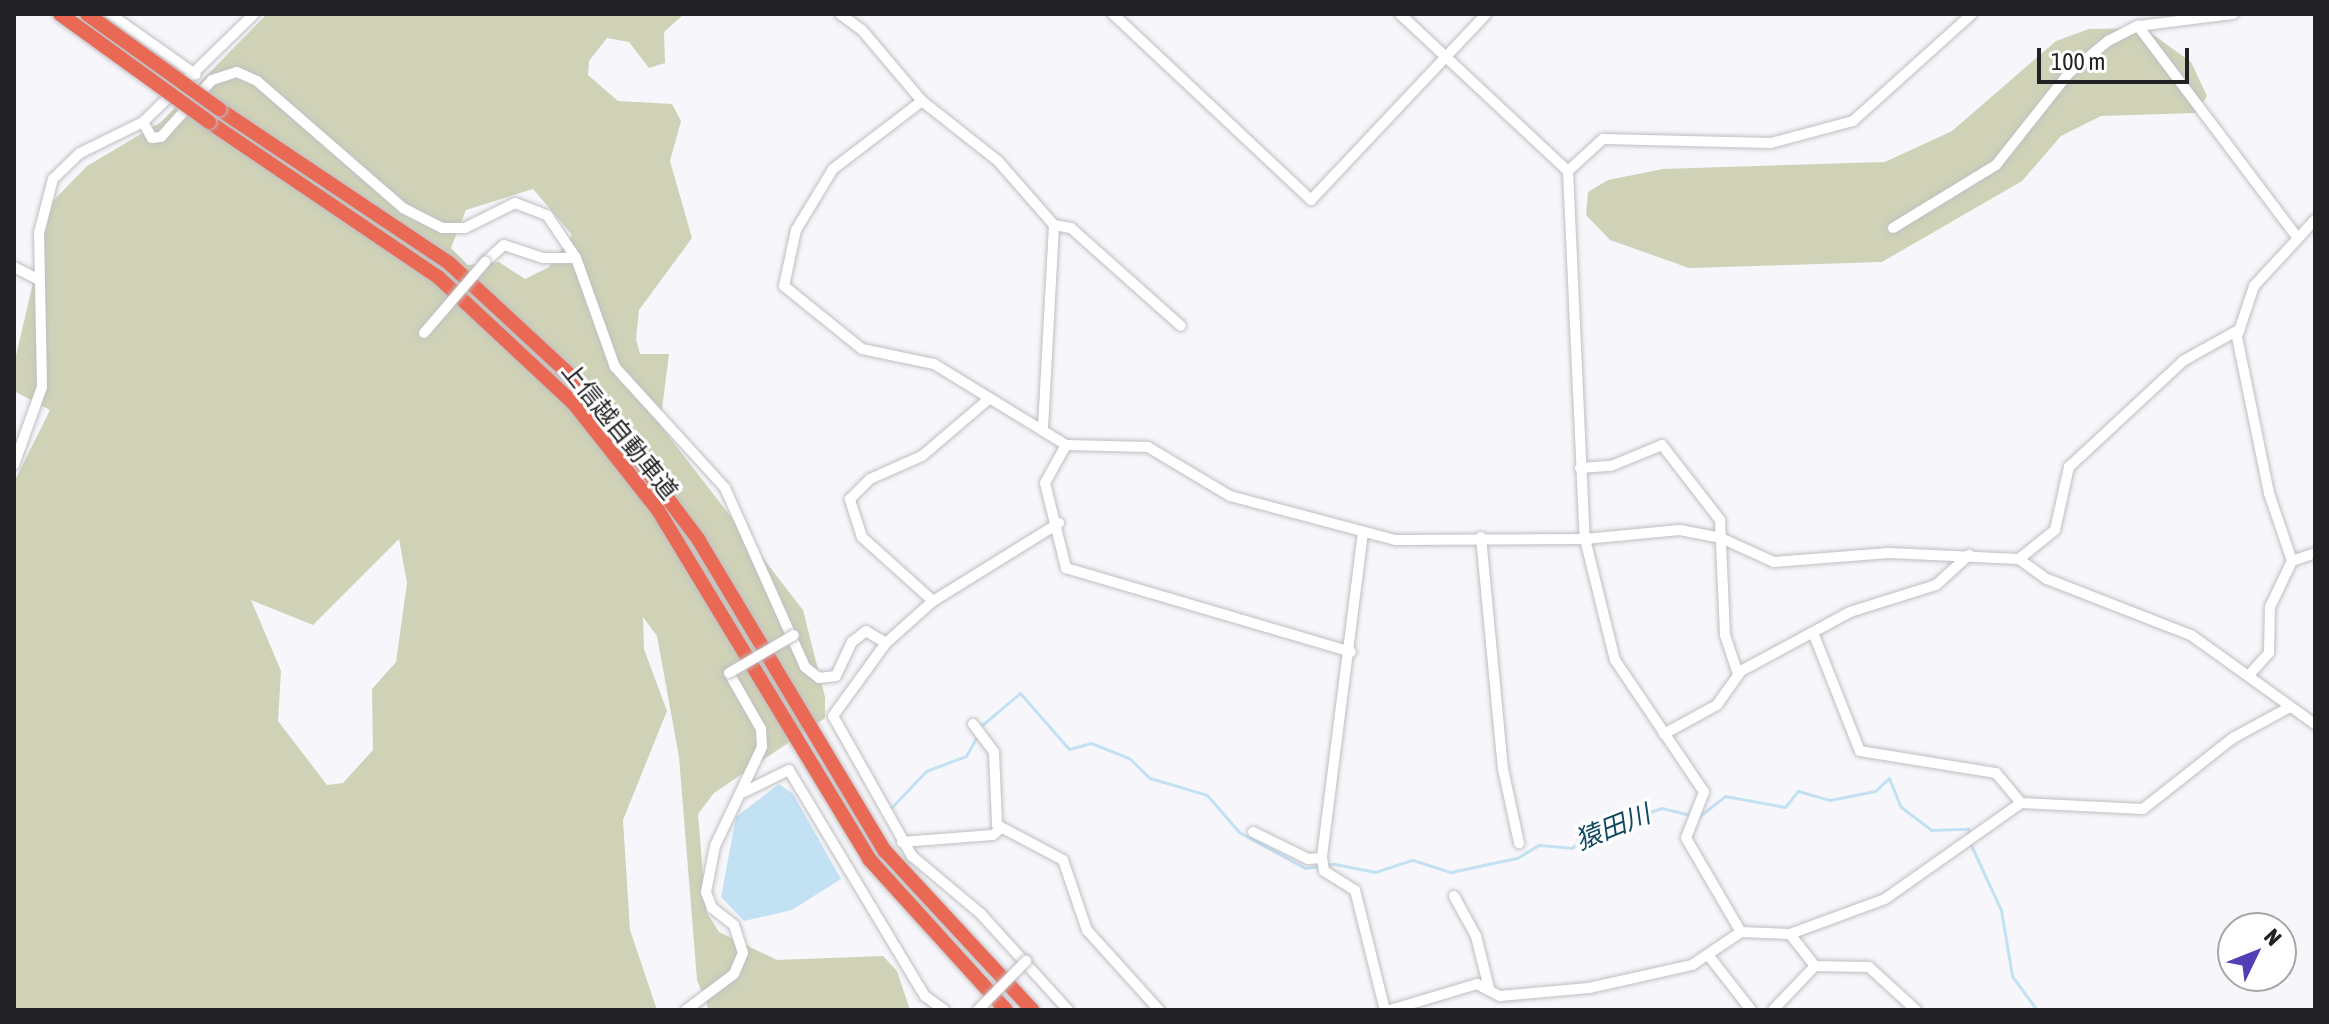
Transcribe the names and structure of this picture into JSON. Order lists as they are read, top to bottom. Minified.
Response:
{"streets":{"highway":["上信越自動車道"]},"water":["猿田川"],"scale_bar":"100 m","north":"top right"}
